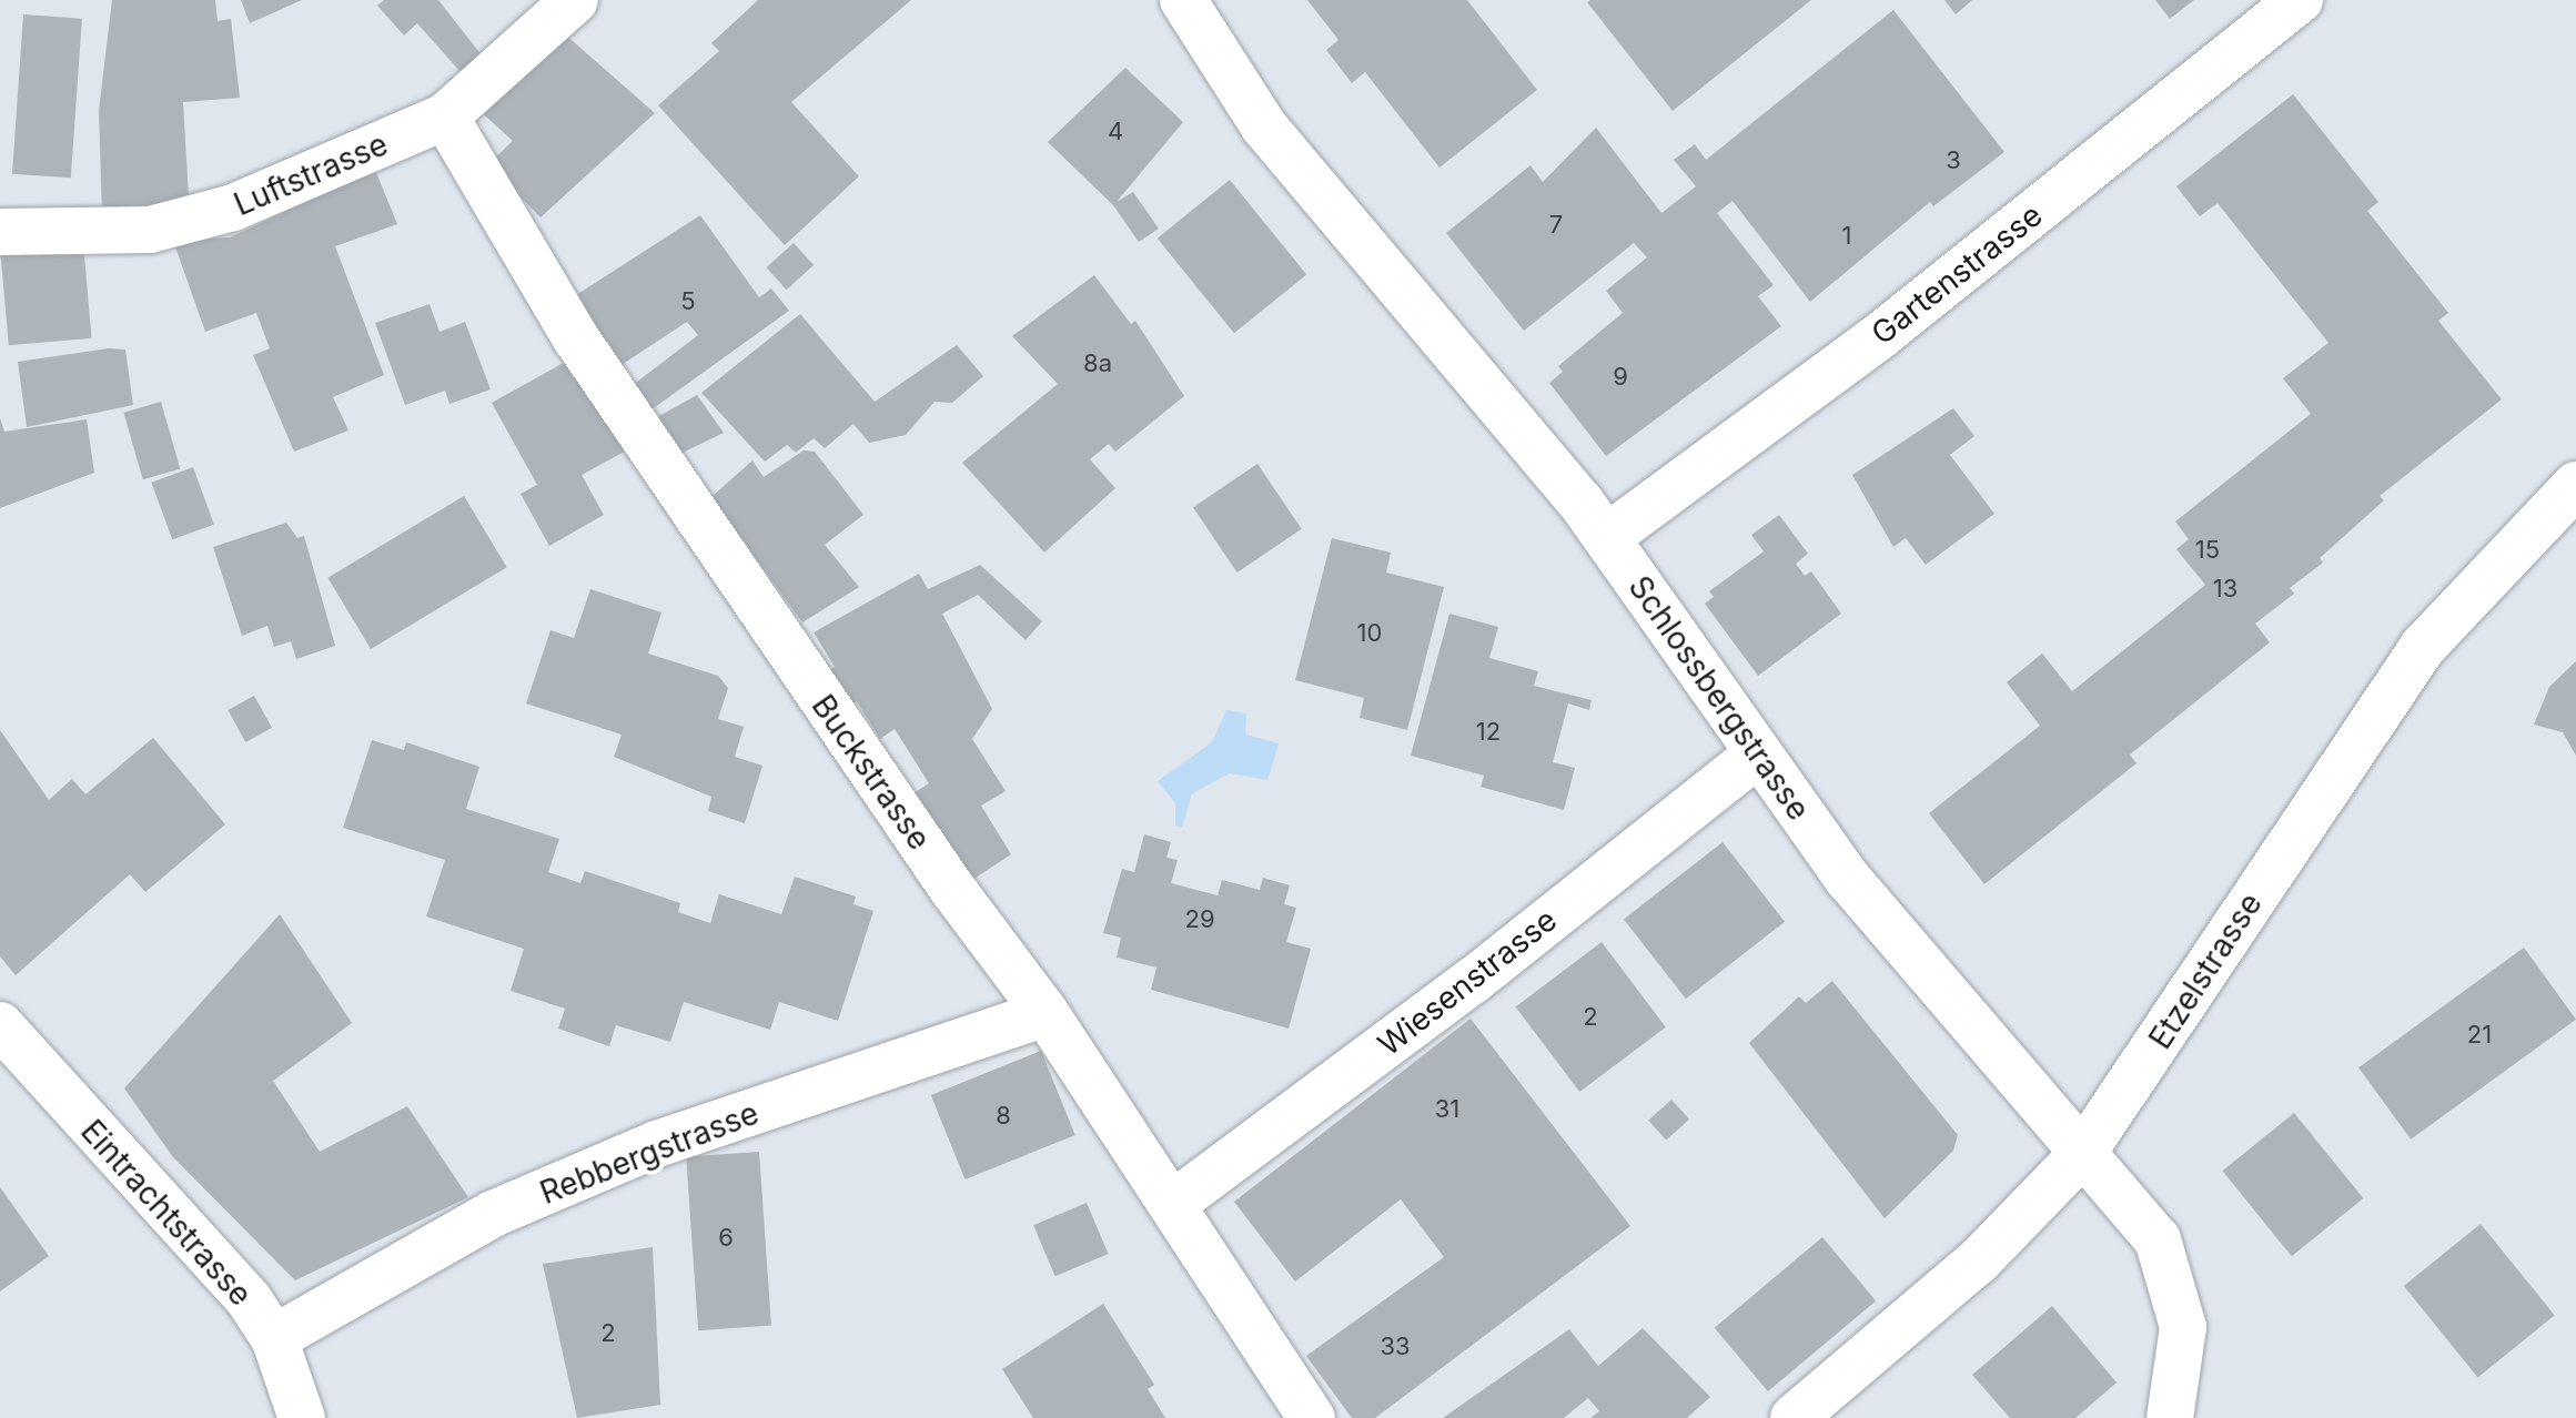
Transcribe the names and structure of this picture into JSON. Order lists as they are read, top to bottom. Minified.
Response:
{"streets":{"street":["Luftstrasse","Gartenstrasse","Schlossbergstrasse","Buckstrasse","Etzelstrasse","Wiesenstrasse","Rebbergstrasse","Eintrachtstrasse"]},"crossings":[["Luftstrasse","Buckstrasse"],["Gartenstrasse","Schlossbergstrasse"],["Schlossbergstrasse","Etzelstrasse"],["Schlossbergstrasse","Wiesenstrasse"],["Buckstrasse","Wiesenstrasse"],["Buckstrasse","Rebbergstrasse"],["Rebbergstrasse","Eintrachtstrasse"]],"house_numbers":["4","3","7","1","5","8a","9","15","13","10","12","29","2","21","31","8","6","2","33"]}
